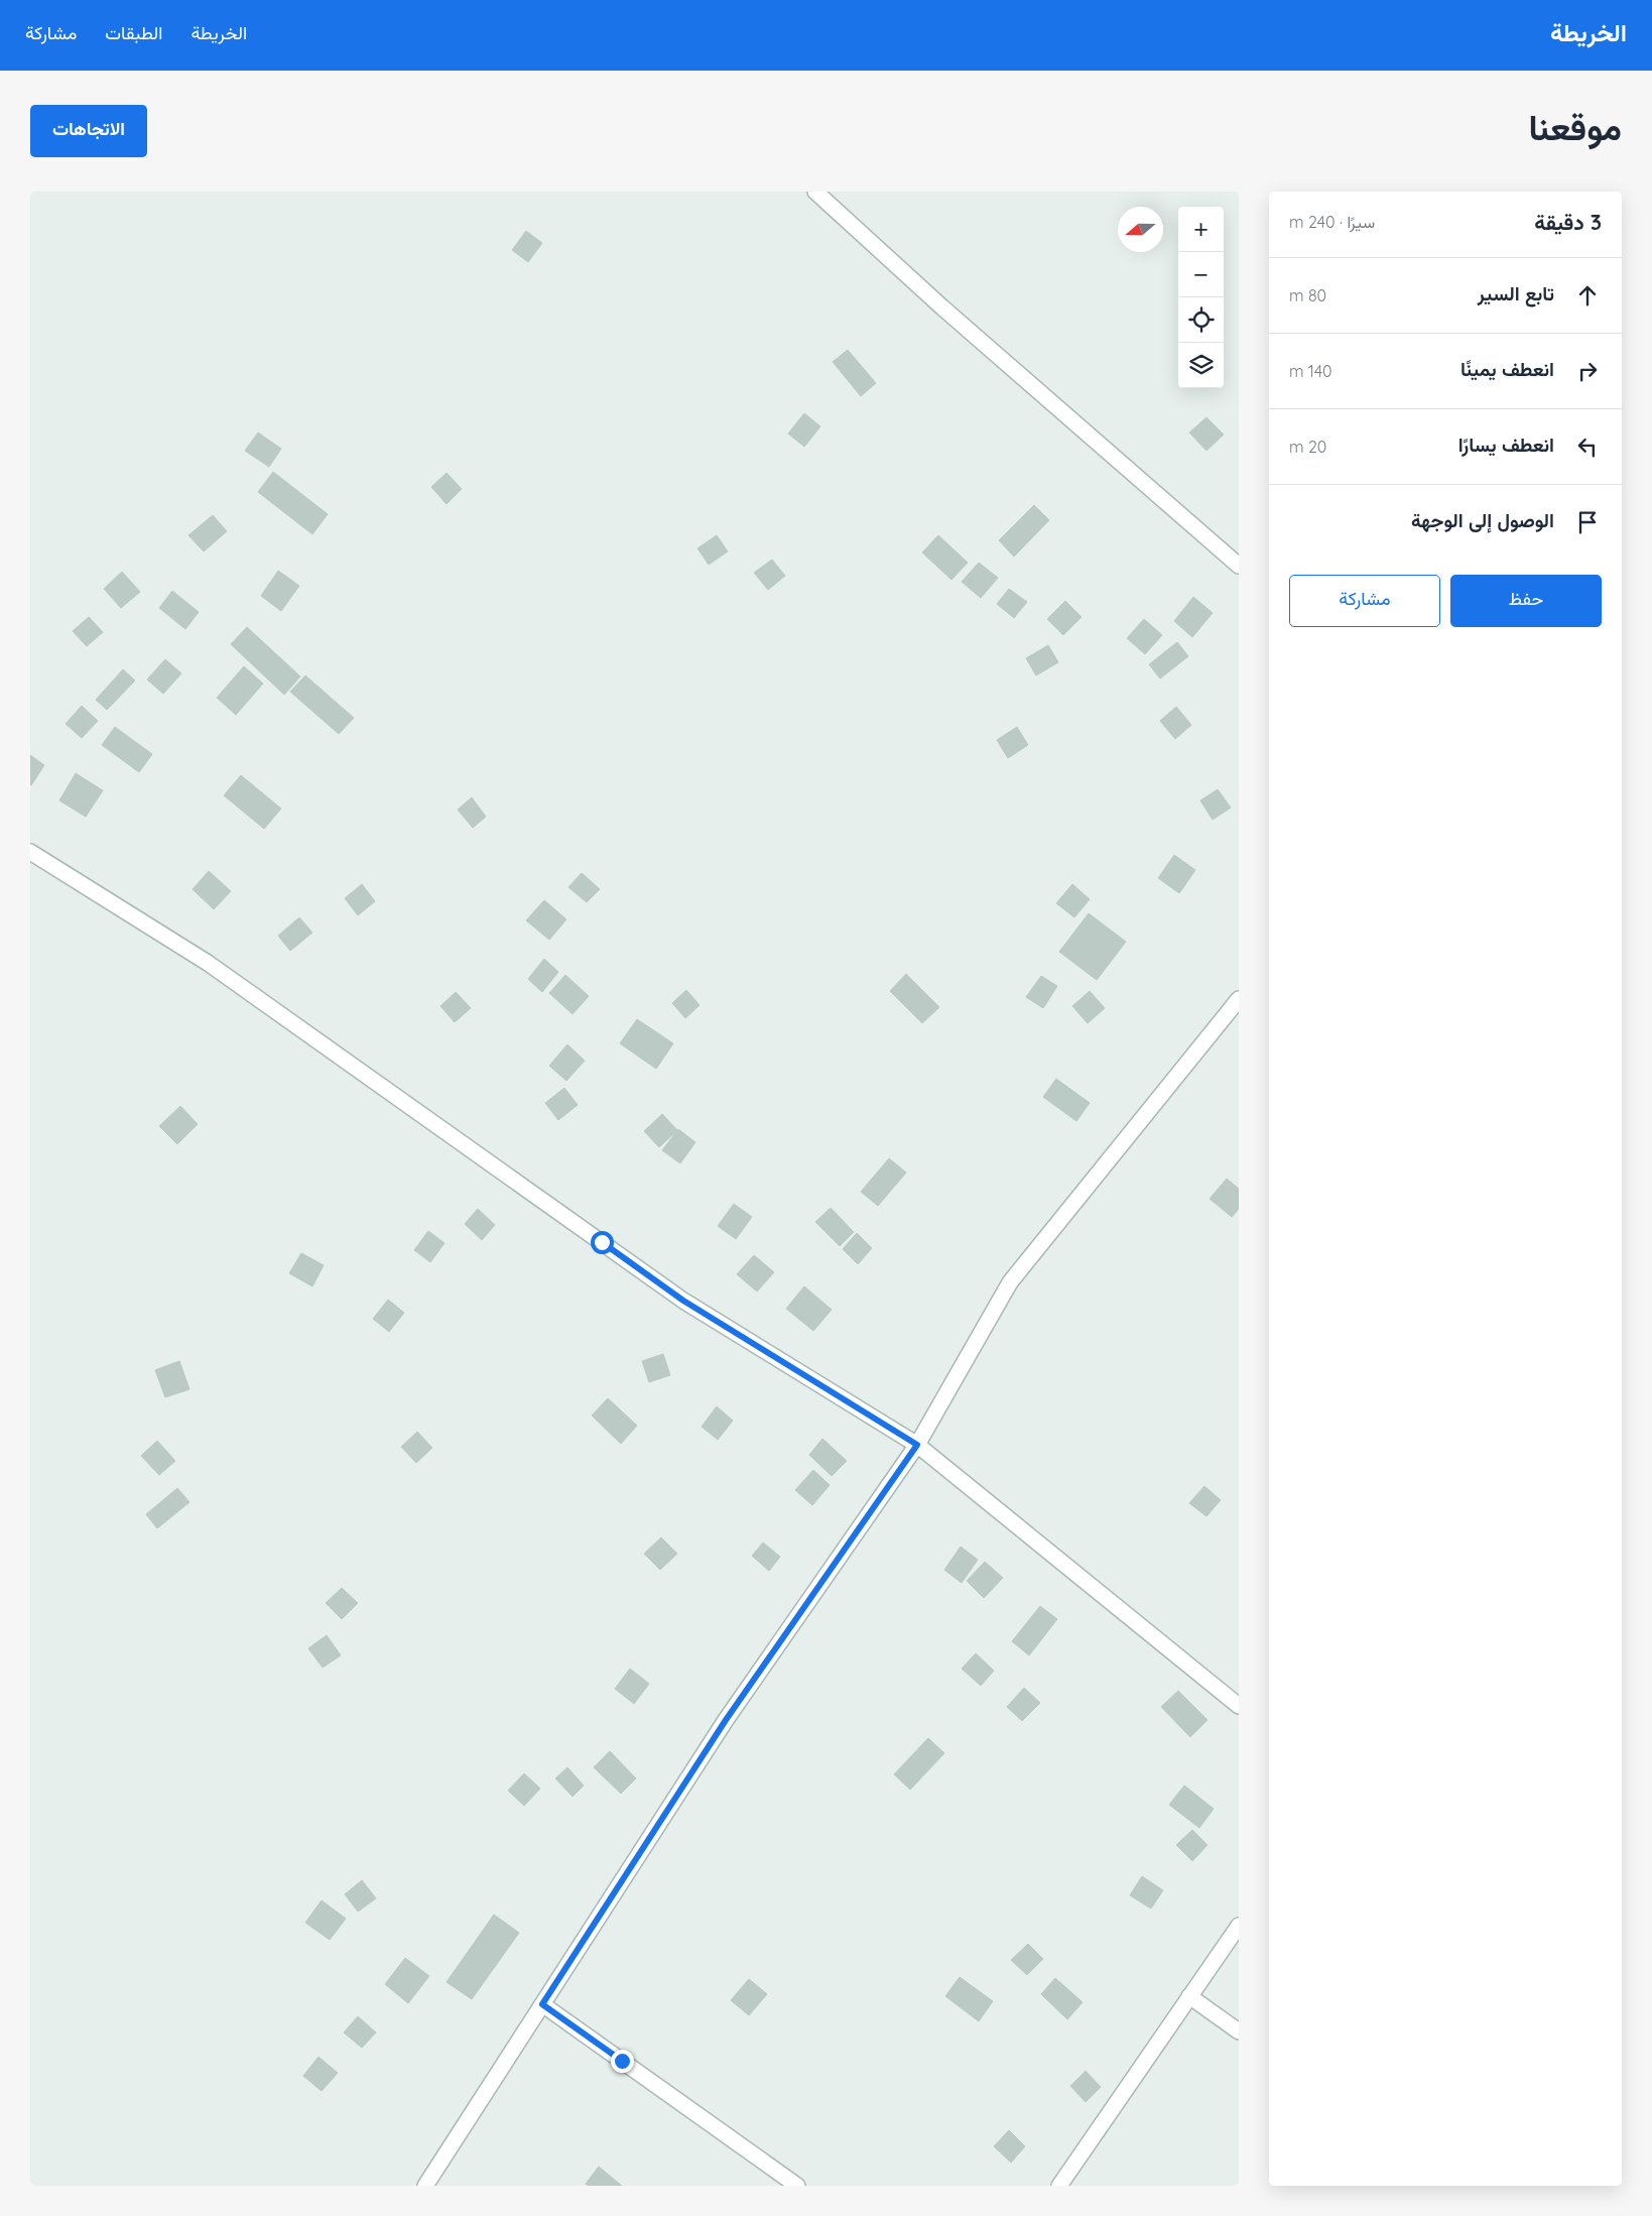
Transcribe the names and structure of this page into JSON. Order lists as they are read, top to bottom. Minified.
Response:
{"north":"left","page":{"header":"الخريطة","nav":["الخريطة","الطبقات","مشاركة"],"title":"موقعنا","buttons":["الاتجاهات",["حفظ","مشاركة"]],"heading":["3 دقيقة","سيرًا · 240 m"],"map_buttons":["+","−"],"list":[["تابع السير","80 m"],["انعطف يمينًا","140 m"],["انعطف يسارًا","20 m"],"الوصول إلى الوجهة"]}}
